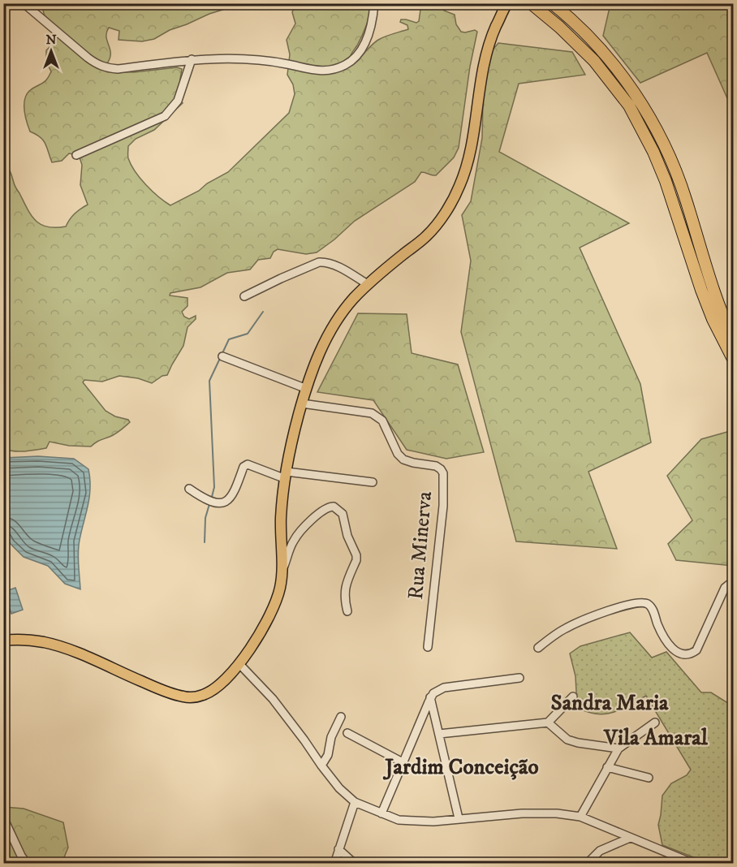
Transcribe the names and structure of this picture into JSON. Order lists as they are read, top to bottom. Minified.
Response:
{"streets":{"street":["Rua Minerva"]},"districts":["Sandra Maria","Vila Amaral","Jardim Conceição"],"north":"top"}
